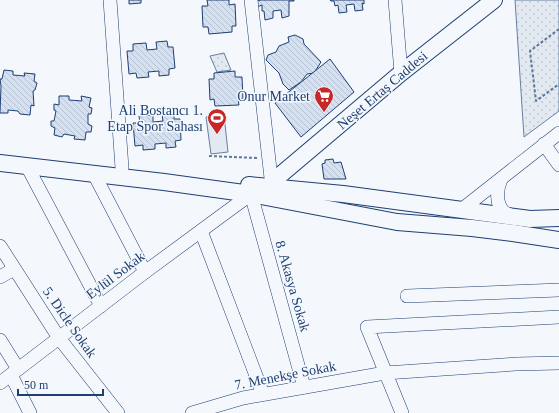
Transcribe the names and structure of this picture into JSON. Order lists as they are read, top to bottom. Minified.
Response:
{"streets":{"main road":["Neşet Ertaş Caddesi"],"street":["Eylül Sokak","8. Akasya Sokak","5. Dicle Sokak","7. Menekşe Sokak"]},"crossings":[["Eylül Sokak","8. Akasya Sokak"],["Eylül Sokak","5. Dicle Sokak"],["8. Akasya Sokak","7. Menekşe Sokak"]],"places":{"supermarket":["Onur Market"],"sports":["Ali Bostancı 1. Etap Spor Sahası"]},"scale_bar":"50 m"}
